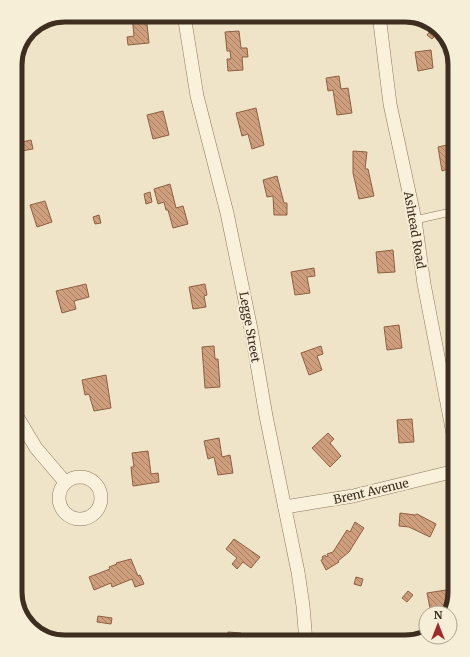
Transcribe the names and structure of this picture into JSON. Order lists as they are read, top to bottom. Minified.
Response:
{"streets":{"street":["Ashtead Road","Legge Street","Brent Avenue"]},"crossings":[["Legge Street","Brent Avenue"]],"north":"top"}
